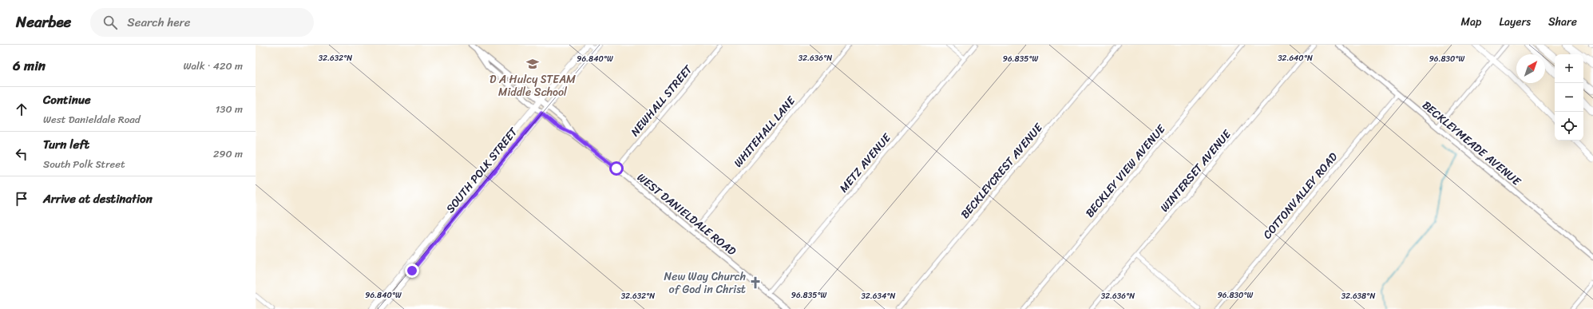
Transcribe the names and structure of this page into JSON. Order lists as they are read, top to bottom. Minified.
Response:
{"streets":{"main road":["SOUTH POLK STREET"],"street":["NEWHALL STREET","WHITEHALL LANE","BECKLEYMEADE AVENUE","METZ AVENUE","BECKLEYCREST AVENUE","BECKLEY VIEW AVENUE","WINTERSET AVENUE","COTTONVALLEY ROAD","WEST DANIELDALE ROAD"]},"crossings":[["NEWHALL STREET","WEST DANIELDALE ROAD"],["WHITEHALL LANE","WEST DANIELDALE ROAD"],["BECKLEYMEADE AVENUE","COTTONVALLEY ROAD"],["METZ AVENUE","WEST DANIELDALE ROAD"],["SOUTH POLK STREET","WEST DANIELDALE ROAD"]],"places":{"school or university":["D A Hulcy STEAM Middle School"],"church":["New Way Church of God in Christ"]},"north":"top right","page":{"header":"Nearbee","search":"Search here","nav":["Map","Layers","Share"],"heading":["6 min","Walk · 420 m"],"map_buttons":["+","−"],"list":[["Continue","West Danieldale Road","130 m"],["Turn left","South Polk Street","290 m"],"Arrive at destination"]},"coordinates":["32.632°N","32.636°N","32.640°N","96.840°W","96.835°W","96.830°W","32.634°N","32.638°N"]}
